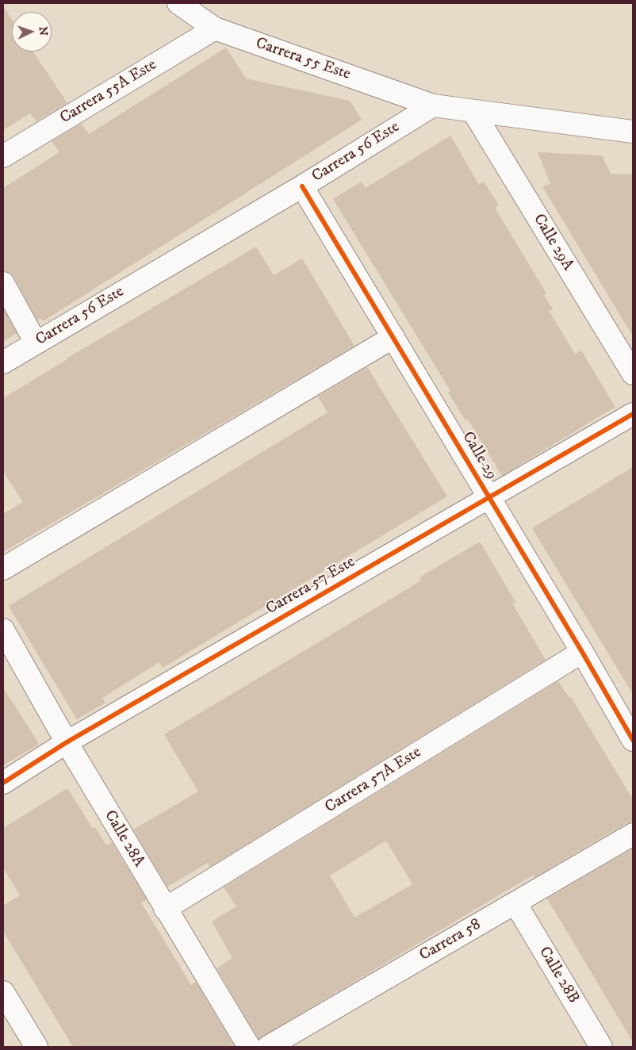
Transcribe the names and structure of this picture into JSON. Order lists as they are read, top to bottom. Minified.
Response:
{"streets":{"street":["Carrera 55 Este","Carrera 55A Este","Carrera 56 Este","Calle 29A","Calle 29","Carrera 57 Este","Carrera 57A Este","Calle 28A","Carrera 58","Calle 28B"]},"crossings":[["Carrera 55 Este","Carrera 55A Este"],["Carrera 55 Este","Carrera 56 Este"],["Carrera 56 Este","Calle 29"],["Calle 29","Carrera 57 Este"],["Calle 29","Carrera 57A Este"],["Carrera 57 Este","Calle 28A"],["Carrera 57A Este","Calle 28A"],["Carrera 58","Calle 28B"]],"north":"right"}
